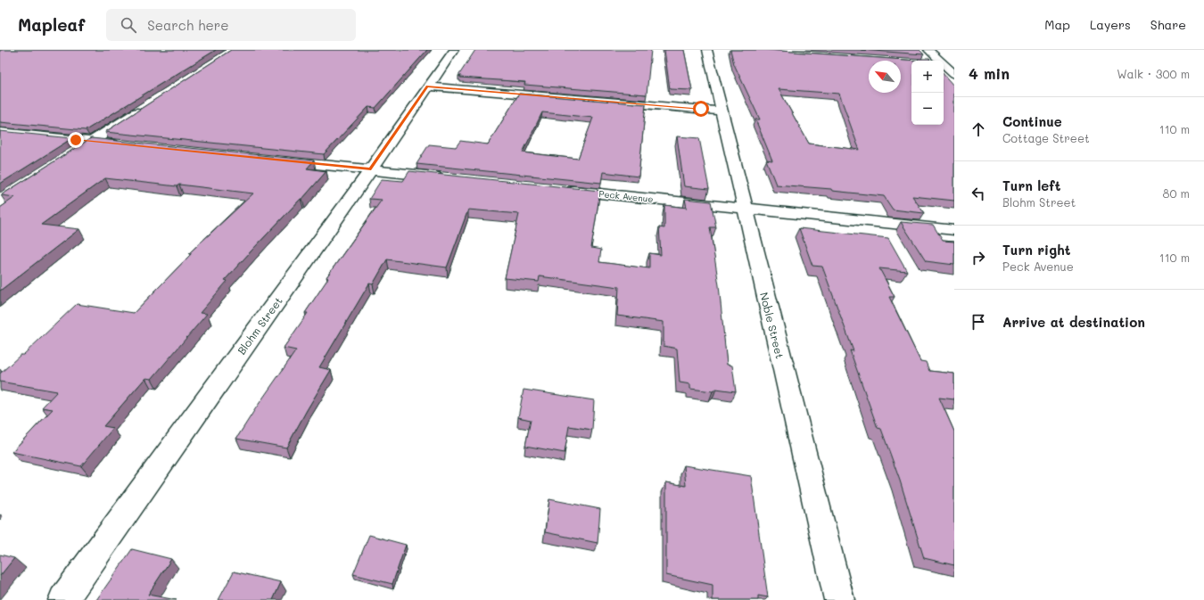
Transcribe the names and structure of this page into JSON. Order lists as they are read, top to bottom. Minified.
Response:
{"streets":{"street":["Peck Avenue","Blohm Street","Noble Street"]},"crossings":[["Peck Avenue","Noble Street"]],"north":"top left","page":{"header":"Mapleaf","search":"Search here","nav":["Map","Layers","Share"],"heading":["4 min","Walk · 300 m"],"map_buttons":["+","−"],"list":[["Continue","Cottage Street","110 m"],["Turn left","Blohm Street","80 m"],["Turn right","Peck Avenue","110 m"],"Arrive at destination"]}}
